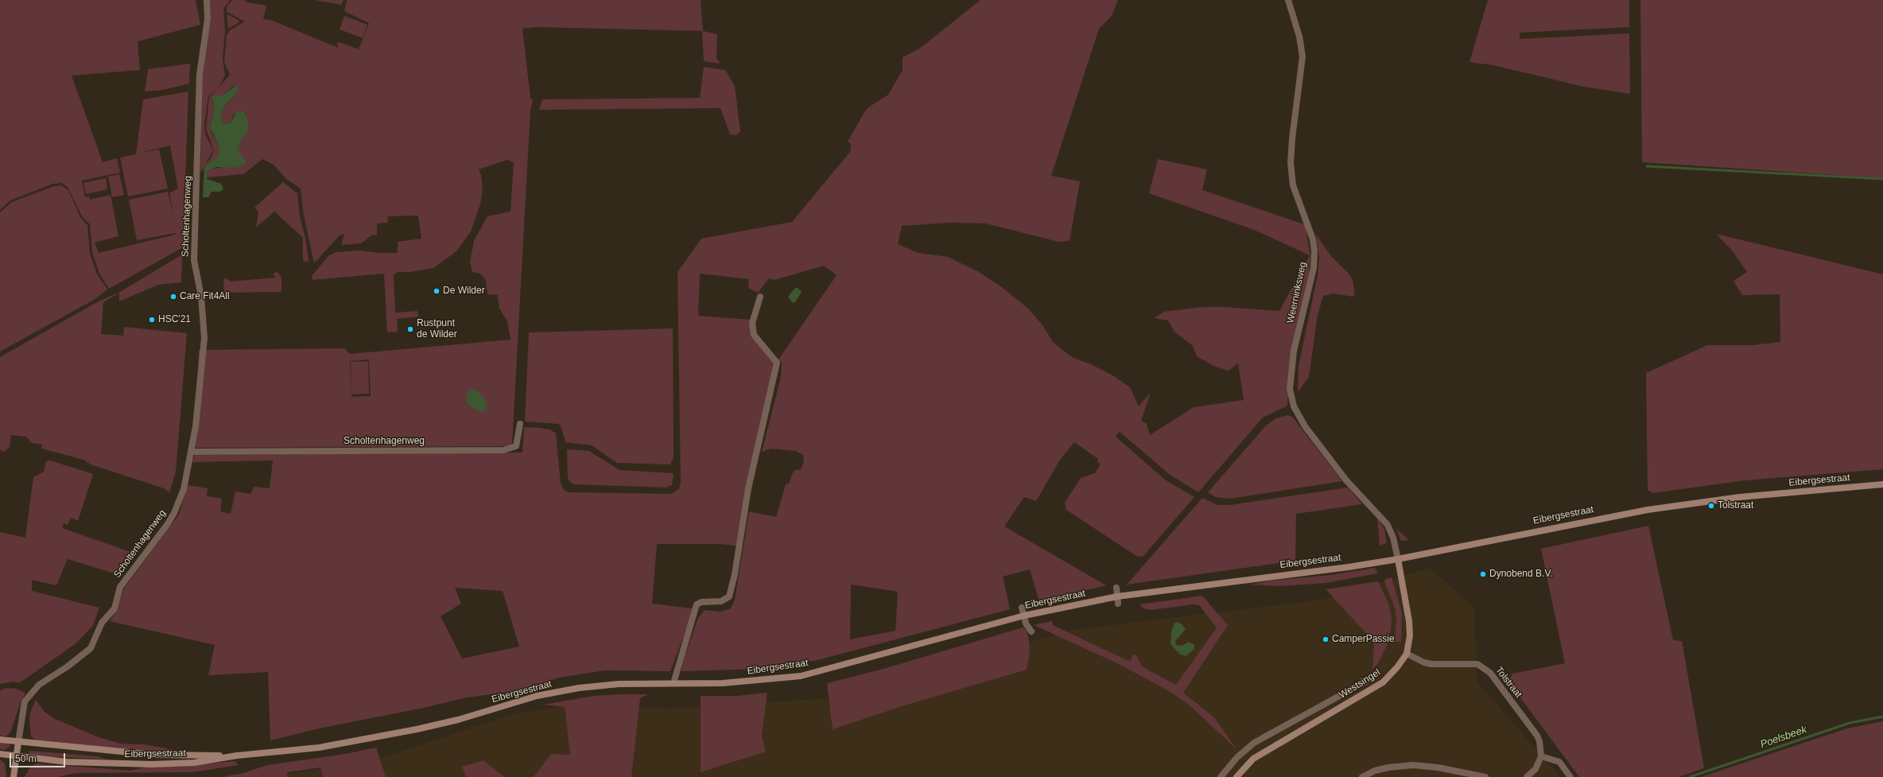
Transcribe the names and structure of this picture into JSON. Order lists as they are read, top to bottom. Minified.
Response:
{"streets":{"main road":["Eibergsestraat","Westsingel"],"street":["Scholtenhagenweg","Weerninksweg","Tolstraat"]},"crossings":[["Scholtenhagenweg","Eibergsestraat"],["Weerninksweg","Eibergsestraat"],["Weerninksweg","Westsingel"],["Eibergsestraat","Westsingel"],["Tolstraat","Westsingel"]],"water":["Poelsbeek"],"places":["De Wilder","Care Fit4All","HSC'21","Rustpunt de Wilder","Tolstraat","Dynobend B.V.","CamperPassie"],"scale_bar":"50 m"}
